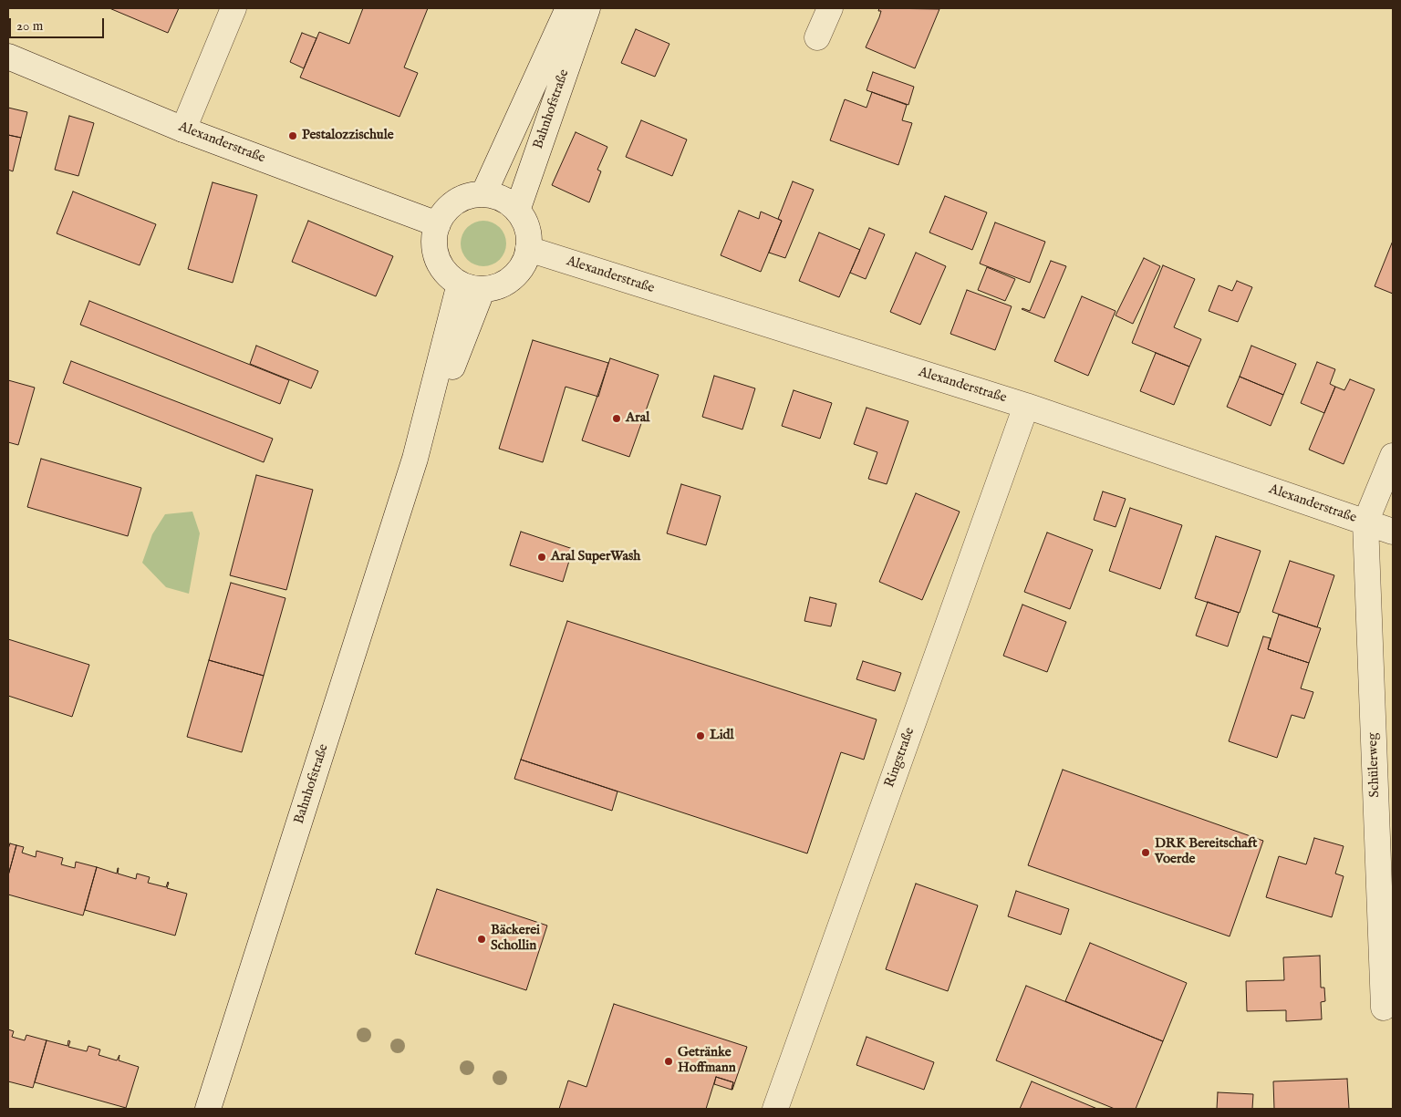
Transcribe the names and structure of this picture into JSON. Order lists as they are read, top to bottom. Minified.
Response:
{"streets":{"street":["Bahnhofstraße","Alexanderstraße","Ringstraße","Schülerweg"]},"crossings":[["Bahnhofstraße","Alexanderstraße"],["Alexanderstraße","Ringstraße"],["Alexanderstraße","Schülerweg"]],"places":["Pestalozzischule","Aral","Aral SuperWash","Lidl","DRK Bereitschaft Voerde","Bäckerei Schollin","Getränke Hoffmann"],"scale_bar":"20 m"}
